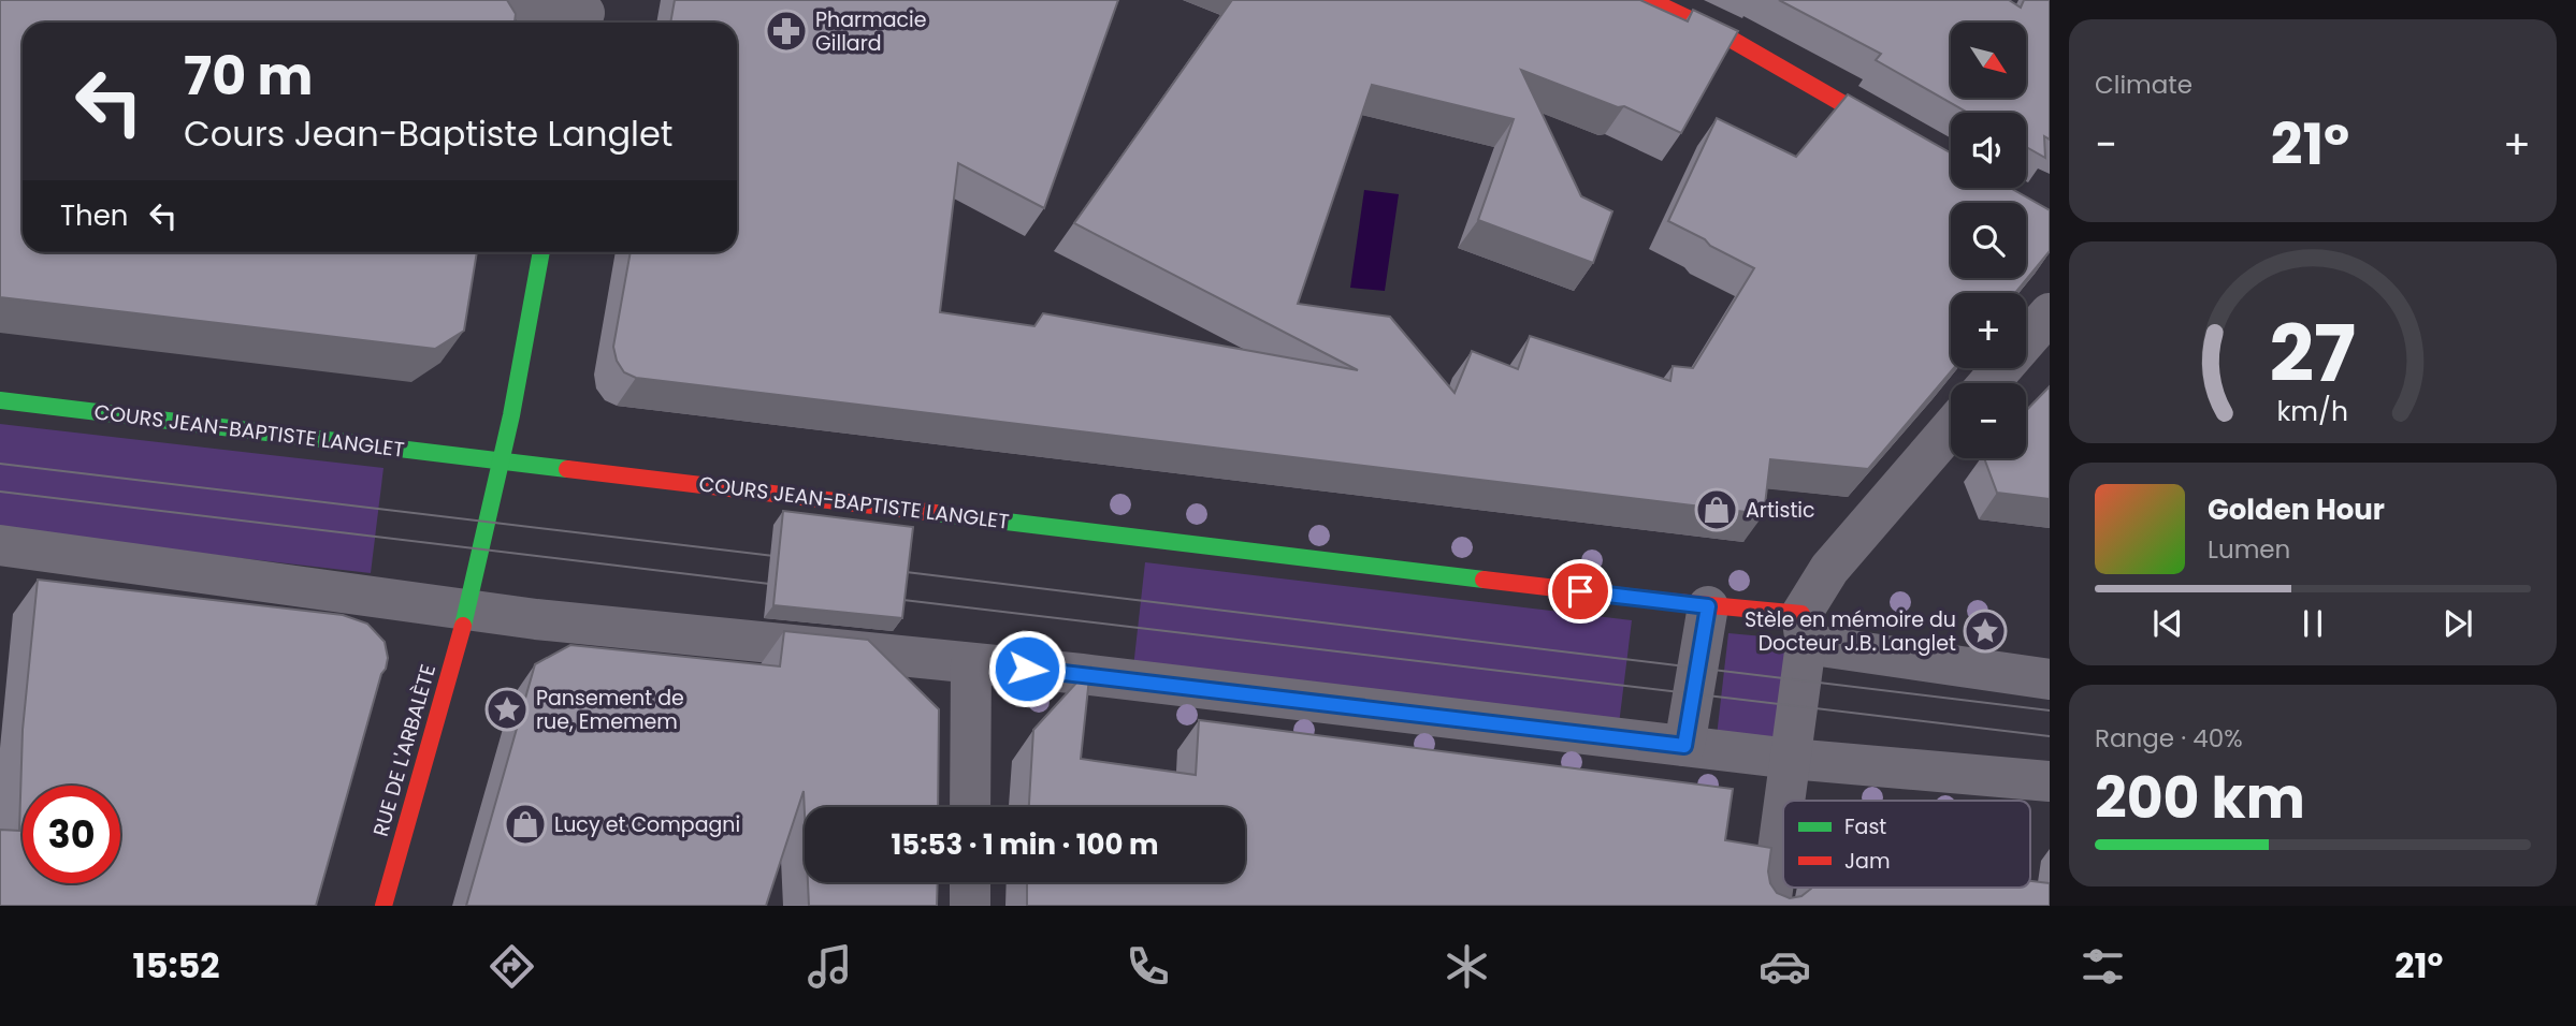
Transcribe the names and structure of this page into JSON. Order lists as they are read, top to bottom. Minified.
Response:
{"streets":{"street":["COURS JEAN-BAPTISTE LANGLET","RUE DE L'ARBALÈTE"]},"crossings":[["COURS JEAN-BAPTISTE LANGLET","RUE DE L'ARBALÈTE"]],"places":{"pharmacy":["Pharmacie Gillard"],"shop":["Artistic","Lucy et Compagni"],"place":["Stèle en mémoire du Docteur J.B. Langlet","Pansement de rue, Ememem"]},"legend":["Fast","Jam"],"north":"bottom right","page":{"tile":["Climate",["Range · 40%","200 km"]],"map_buttons":["+","−"],"turn":["70 m","Cours Jean-Baptiste Langlet"],"heat":["−","21°","+"],"then":"Then","song":["Golden Hour","Lumen"],"limit":"30","trip":"15:53 · 1 min · 100 m","tabs":["15:52","21°"],"gauge":["27","km/h"]}}
